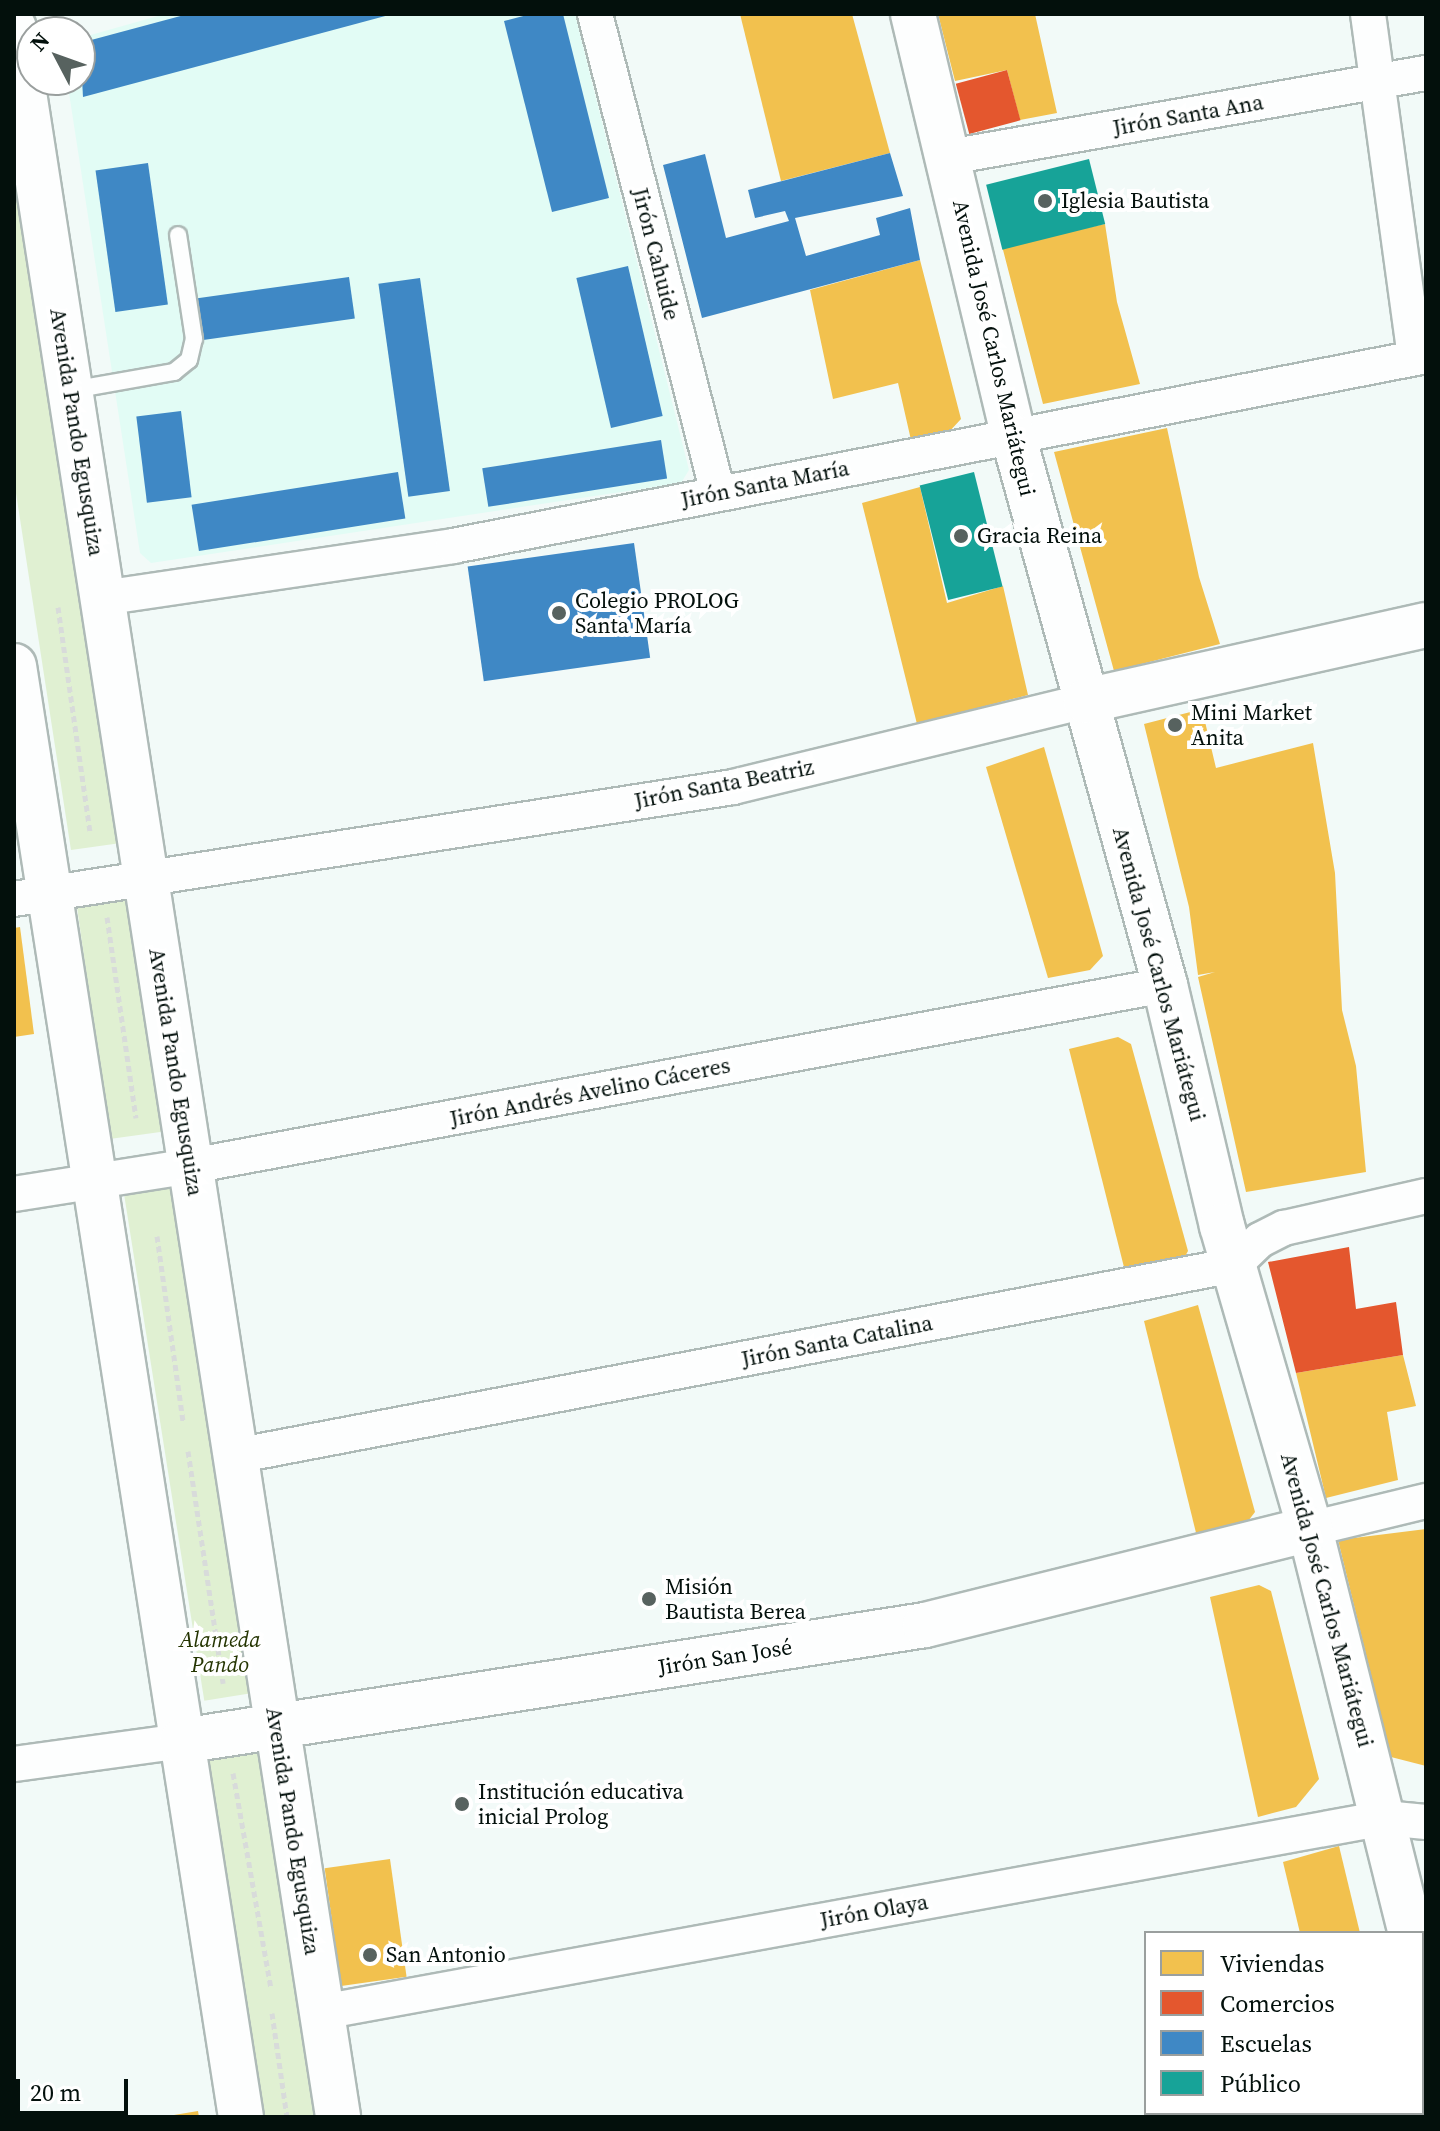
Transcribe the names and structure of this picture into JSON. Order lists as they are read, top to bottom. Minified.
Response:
{"streets":{"street":["Jirón Santa Ana","Jirón Cahuide","Avenida José Carlos Mariátegui","Avenida Pando Egusquiza","Jirón Santa María","Jirón Santa Beatriz","Jirón Andrés Avelino Cáceres","Jirón Santa Catalina","Jirón San José","Jirón Olaya"]},"crossings":[["Jirón Santa Ana","Avenida José Carlos Mariátegui"],["Jirón Cahuide","Jirón Santa María"],["Avenida José Carlos Mariátegui","Jirón Santa María"],["Avenida José Carlos Mariátegui","Jirón Santa Beatriz"],["Avenida José Carlos Mariátegui","Jirón Andrés Avelino Cáceres"],["Avenida José Carlos Mariátegui","Jirón Santa Catalina"],["Avenida José Carlos Mariátegui","Jirón San José"],["Avenida José Carlos Mariátegui","Jirón Olaya"],["Avenida Pando Egusquiza","Jirón Santa María"],["Avenida Pando Egusquiza","Jirón Santa Beatriz"],["Avenida Pando Egusquiza","Jirón Andrés Avelino Cáceres"],["Avenida Pando Egusquiza","Jirón Santa Catalina"],["Avenida Pando Egusquiza","Jirón San José"],["Avenida Pando Egusquiza","Jirón Olaya"]],"parks":["Alameda Pando"],"places":["Iglesia Bautista","Gracia Reina","Colegio PROLOG Santa María","Mini Market Anita","Misión Bautista Berea","Institución educativa inicial Prolog","San Antonio"],"legend":["Viviendas","Comercios","Escuelas","Público"],"scale_bar":"20 m","north":"top left"}
